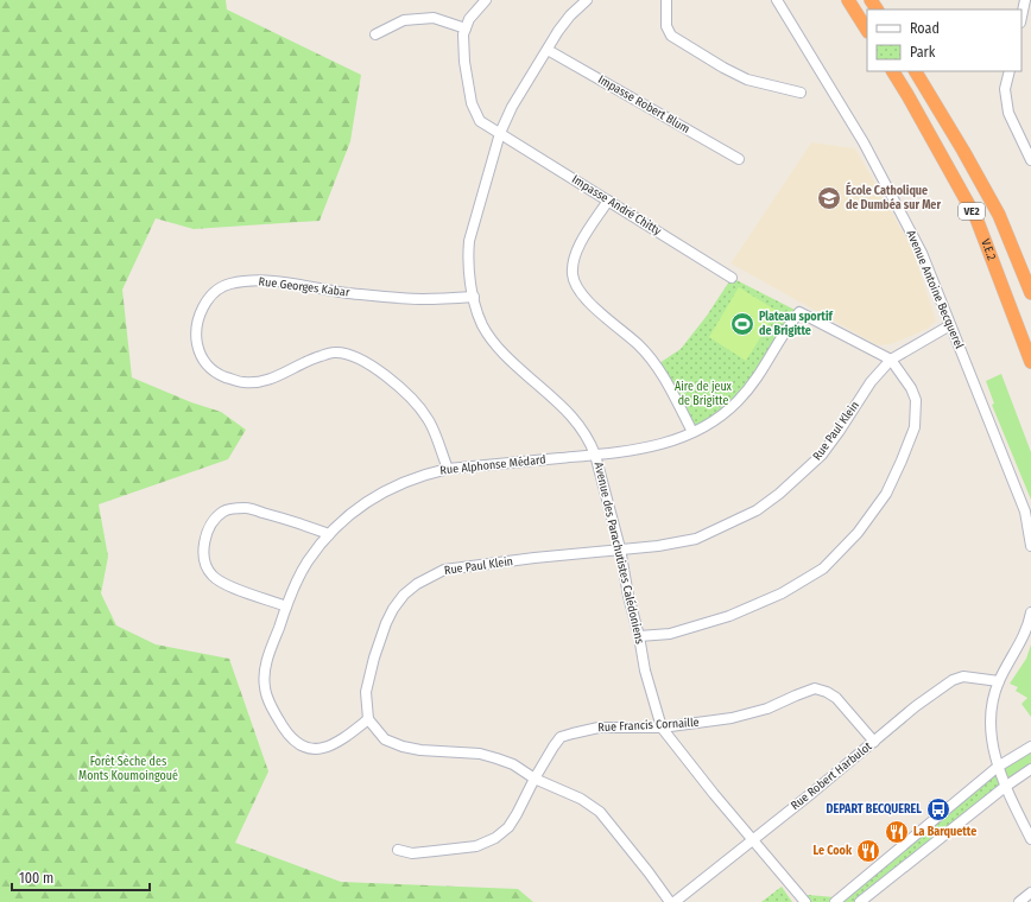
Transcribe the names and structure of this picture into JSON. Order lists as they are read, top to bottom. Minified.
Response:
{"streets":{"highway":["VE2","V.E.2"],"street":["Impasse Robert Blum","Impasse André Chitty","Rue Georges Kabar","Avenue Antoine Becquerel","Rue Paul Klein","Rue Alphonse Médard","Avenue des Parachutistes Calédoniens","Rue Francis Cornaille","Rue Robert Harbulot"]},"crossings":[["Impasse Robert Blum","Avenue des Parachutistes Calédoniens"],["Impasse André Chitty","Avenue des Parachutistes Calédoniens"],["Rue Georges Kabar","Rue Alphonse Médard"],["Rue Georges Kabar","Avenue des Parachutistes Calédoniens"],["Avenue Antoine Becquerel","Rue Paul Klein"],["Rue Paul Klein","Rue Alphonse Médard"],["Rue Paul Klein","Avenue des Parachutistes Calédoniens"],["Rue Alphonse Médard","Avenue des Parachutistes Calédoniens"],["Avenue des Parachutistes Calédoniens","Rue Francis Cornaille"],["Avenue des Parachutistes Calédoniens","Rue Robert Harbulot"],["Rue Francis Cornaille","Rue Robert Harbulot"]],"parks":["Aire de jeux de Brigitte","Forêt Sèche des Monts Koumoingoué"],"places":{"school or university":["École Catholique de Dumbéa sur Mer"],"sports":["Plateau sportif de Brigitte"],"bus stop":["DEPART BECQUEREL"],"restaurant":["La Barquette","Le Cook"]},"legend":["Road","Park"],"scale_bar":"100 m"}
